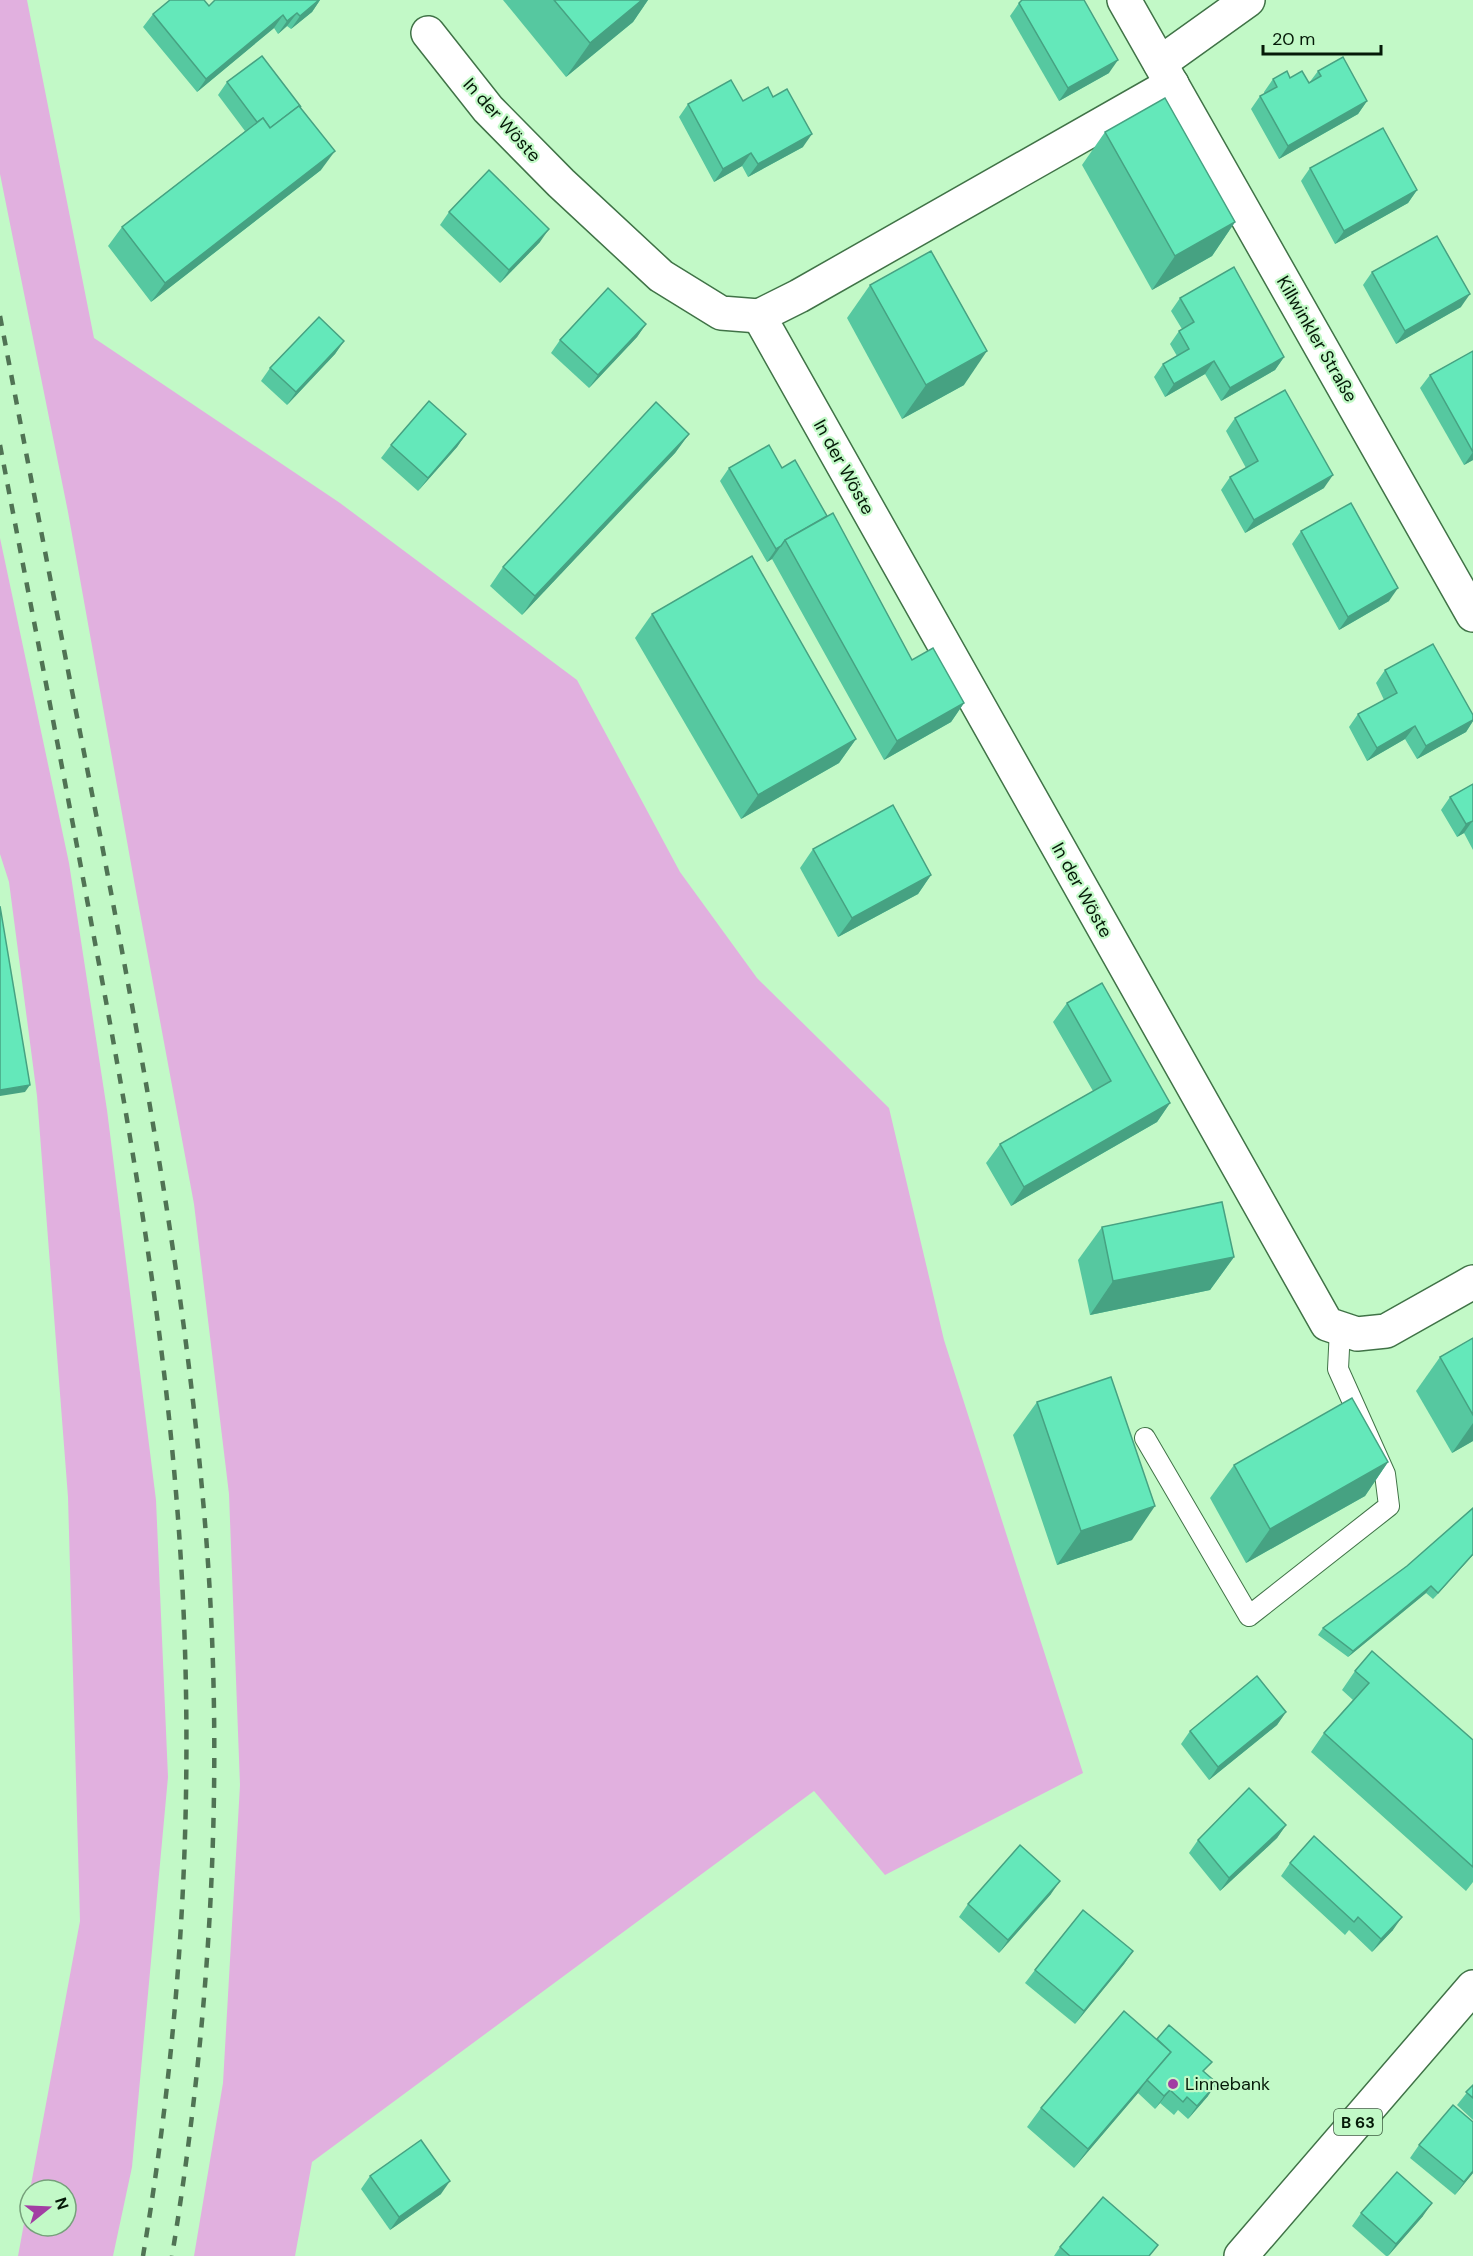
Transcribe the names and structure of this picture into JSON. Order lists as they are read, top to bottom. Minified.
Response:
{"streets":{"street":["In der Wöste","Killwinkler Straße","B 63"]},"places":["Linnebank"],"scale_bar":"20 m","north":"right"}
